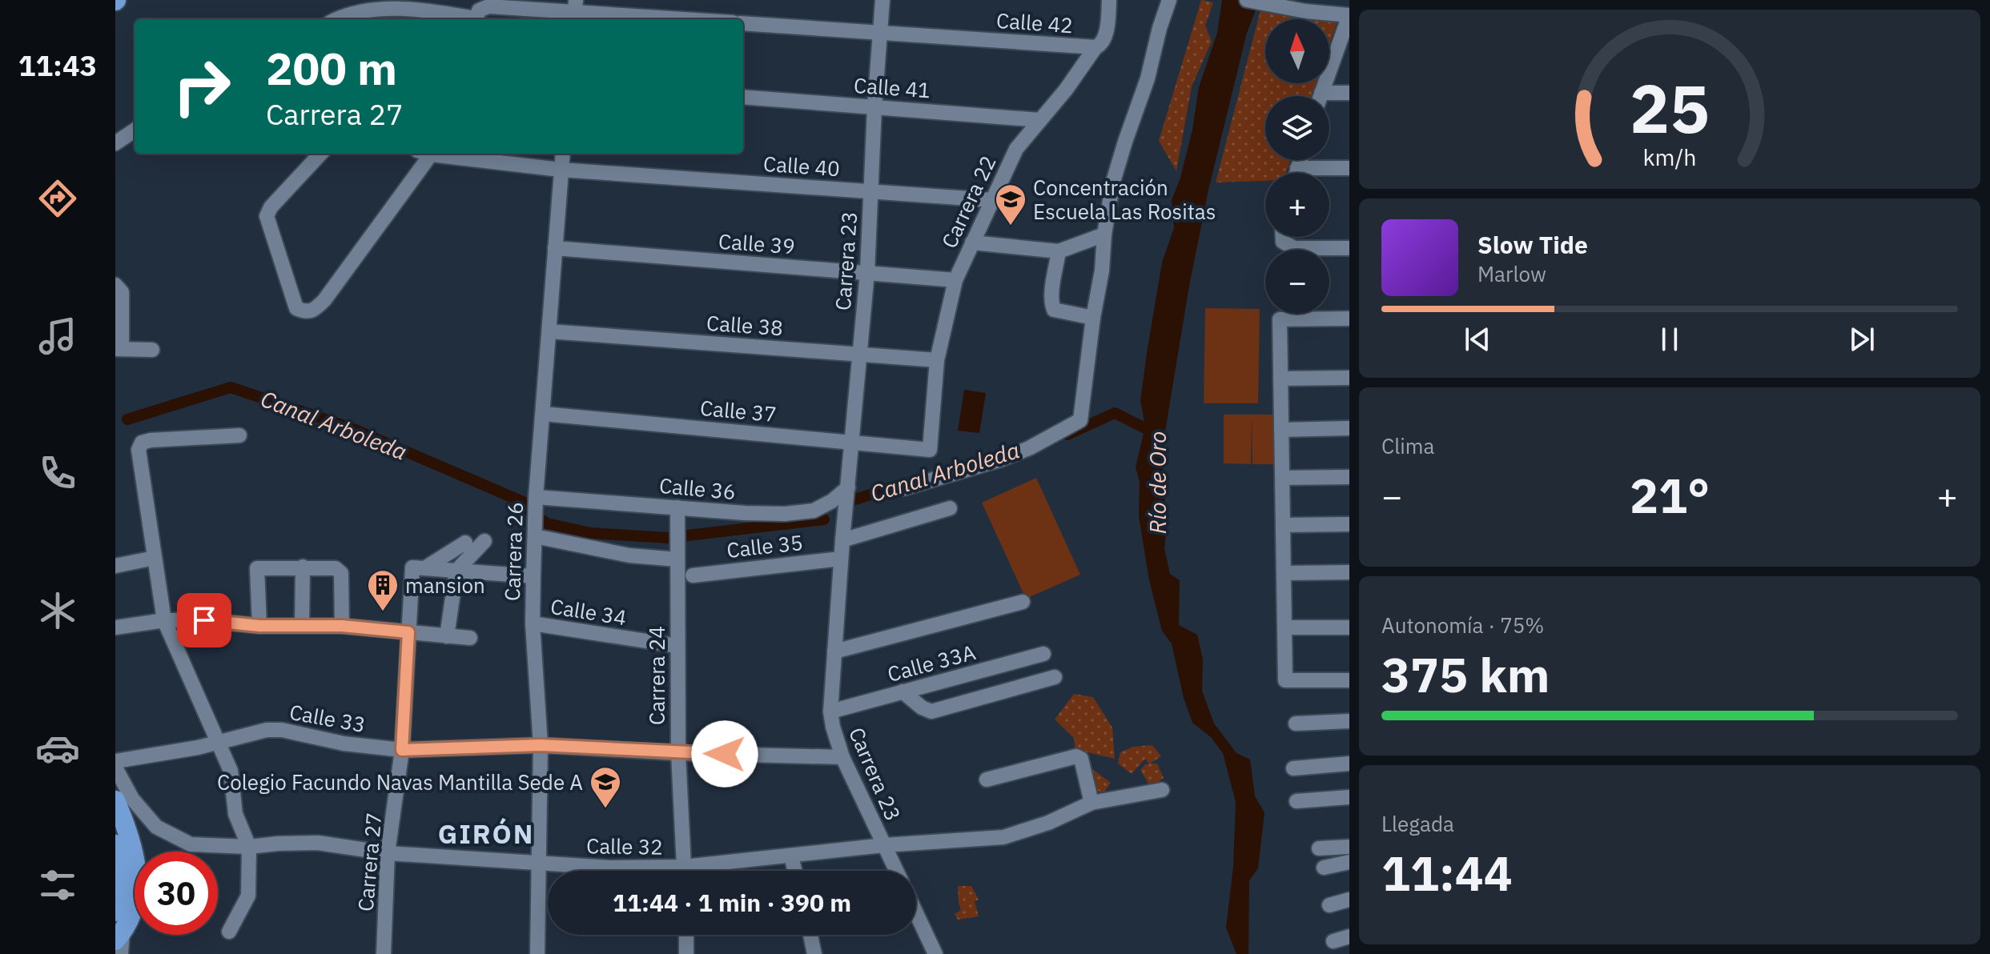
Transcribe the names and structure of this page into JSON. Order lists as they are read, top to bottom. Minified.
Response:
{"streets":{"street":["Calle 42","Calle 41","Calle 40","Carrera 22","Calle 39","Carrera 23","Calle 38","Calle 37","Calle 36","Calle 35","Carrera 26","Calle 34","Calle 33A","Carrera 24","Calle 33","Calle 32","Carrera 27"]},"crossings":[["Calle 42","Carrera 22"],["Calle 42","Carrera 23"],["Calle 41","Carrera 22"],["Calle 41","Carrera 23"],["Calle 40","Carrera 22"],["Calle 40","Carrera 23"],["Calle 40","Carrera 26"],["Carrera 22","Calle 39"],["Carrera 22","Calle 38"],["Carrera 22","Calle 37"],["Calle 39","Carrera 23"],["Calle 39","Carrera 26"],["Carrera 23","Calle 38"],["Carrera 23","Calle 37"],["Carrera 23","Calle 36"],["Carrera 23","Calle 35"],["Carrera 23","Calle 33A"],["Carrera 23","Calle 33"],["Carrera 23","Calle 32"],["Calle 38","Carrera 26"],["Calle 37","Carrera 26"],["Calle 36","Carrera 26"],["Calle 36","Carrera 24"],["Carrera 26","Calle 34"],["Carrera 26","Calle 33"],["Carrera 26","Calle 32"],["Calle 34","Carrera 24"],["Carrera 24","Calle 33"],["Calle 33","Carrera 27"],["Calle 32","Carrera 27"]],"districts":["GIRÓN"],"water":["Canal Arboleda","Río de Oro"],"places":{"school or university":["Concentración Escuela Las Rositas","Colegio Facundo Navas Mantilla Sede A"],"building":["mansion"]},"north":"top","page":{"tabs":"11:43","map_buttons":["+","−"],"turn":["200 m","Carrera 27"],"song":["Slow Tide","Marlow"],"tile":["Clima",["Autonomía · 75%","375 km"],["Llegada","11:44"]],"heat":["−","21°","+"],"limit":"30","trip":"11:44 · 1 min · 390 m","gauge":["25","km/h"]}}
